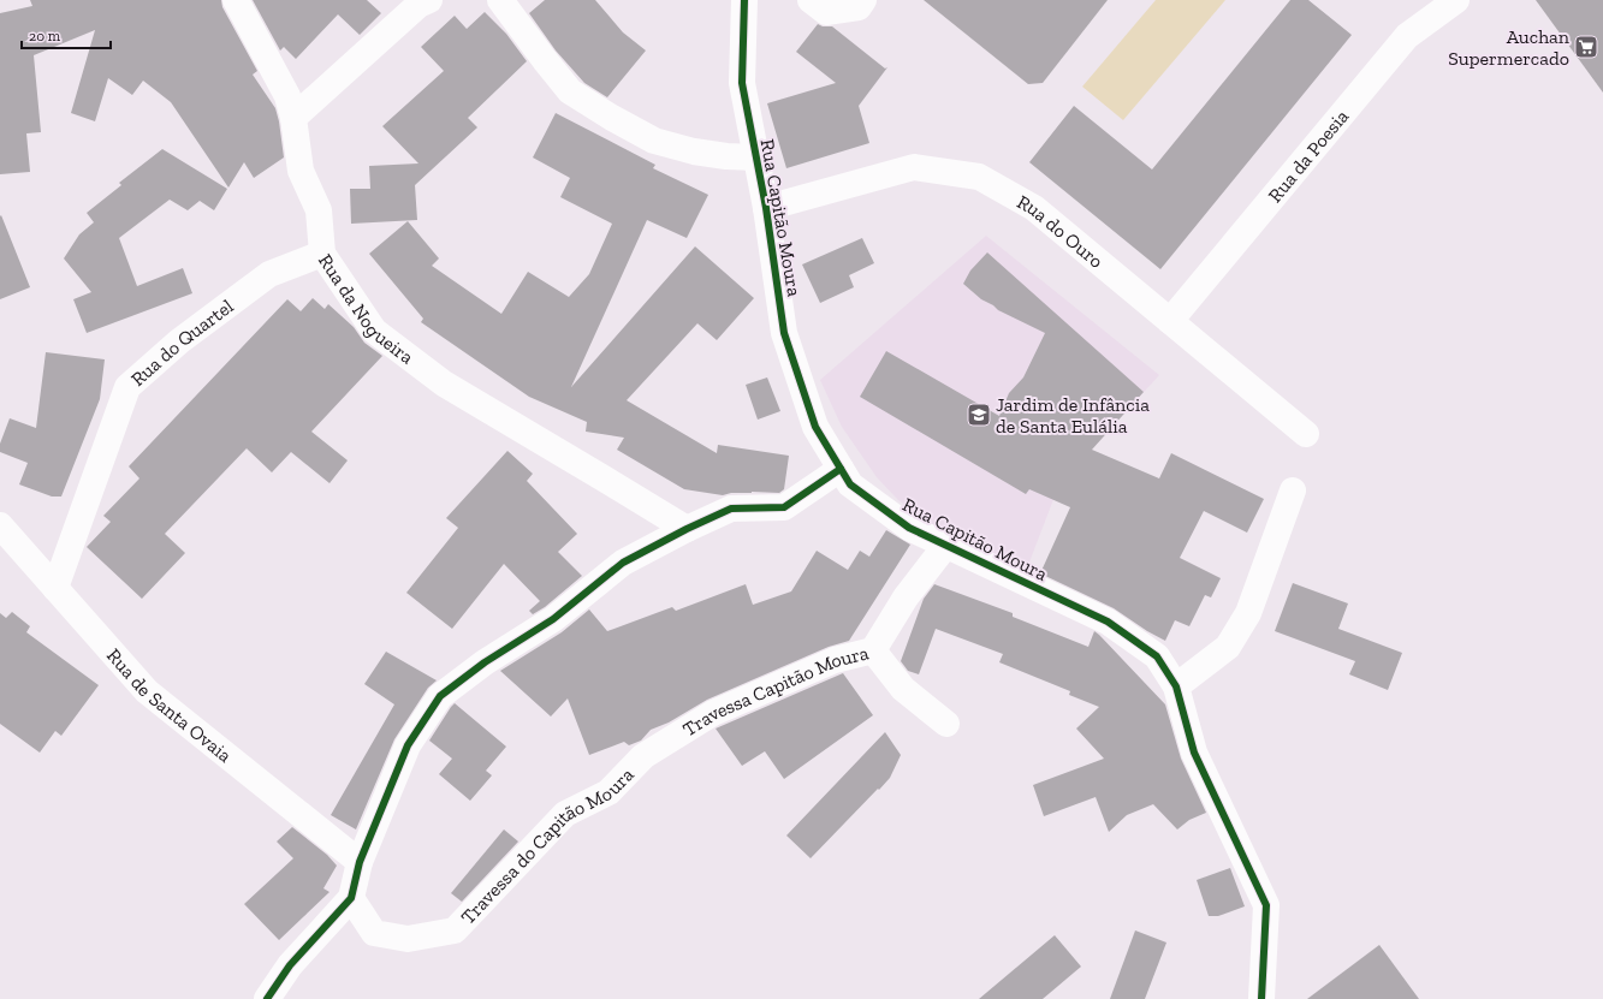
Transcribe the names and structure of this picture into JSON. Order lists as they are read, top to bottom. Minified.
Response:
{"streets":{"street":["Rua da Poesia","Rua Capitão Moura","Rua do Ouro","Rua da Nogueira","Rua do Quartel","Travessa Capitão Moura","Rua de Santa Ovaia","Travessa do Capitão Moura"]},"crossings":[["Rua da Poesia","Rua do Ouro"],["Rua Capitão Moura","Rua do Ouro"],["Rua Capitão Moura","Travessa Capitão Moura"],["Rua da Nogueira","Rua do Quartel"],["Rua do Quartel","Rua de Santa Ovaia"],["Travessa Capitão Moura","Travessa do Capitão Moura"]],"places":{"supermarket":["Auchan Supermercado"],"school or university":["Jardim de Infância de Santa Eulália"]},"scale_bar":"20 m"}
